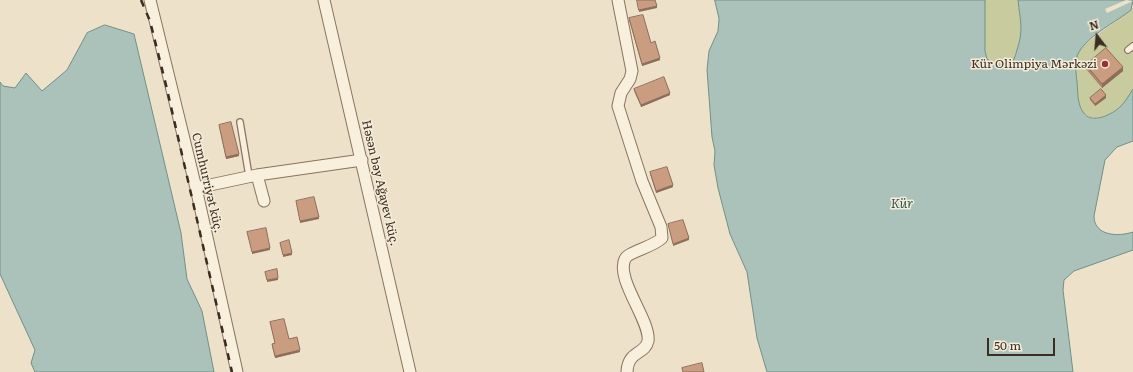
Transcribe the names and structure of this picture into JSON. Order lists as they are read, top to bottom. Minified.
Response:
{"streets":{"street":["Cumhurriyət küç.","Həsən bəy Ağayev küç."]},"water":["Kür"],"places":["Kür Olimpiya Mərkəzi"],"scale_bar":"50 m","north":"top"}
